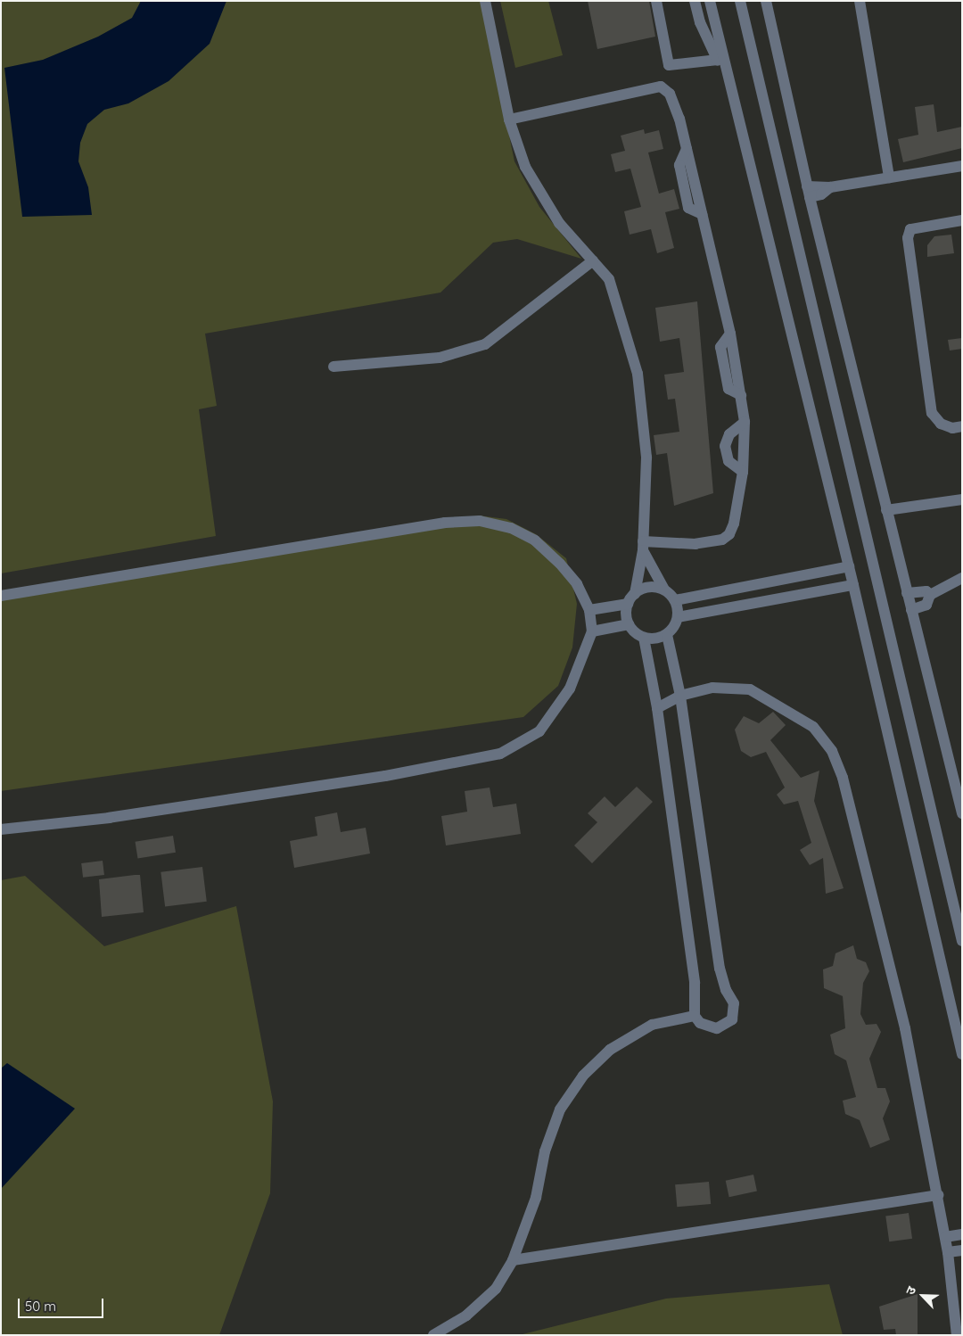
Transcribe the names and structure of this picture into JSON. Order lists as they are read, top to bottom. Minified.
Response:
{"scale_bar":"50 m","north":"top left"}
